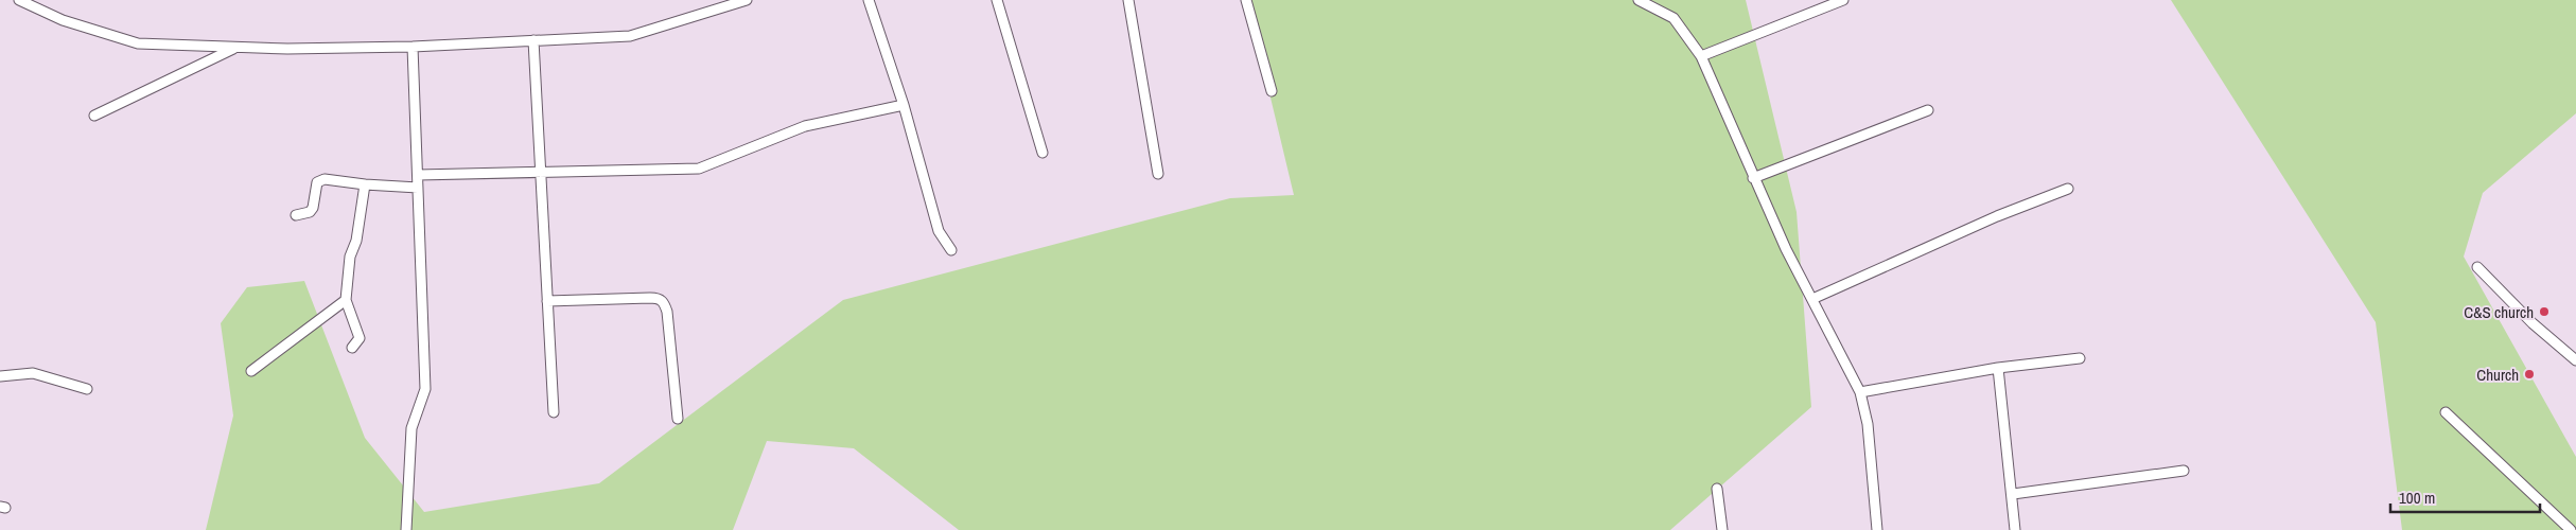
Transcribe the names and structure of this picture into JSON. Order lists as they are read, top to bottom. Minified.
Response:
{"places":["C&S church","Church"],"scale_bar":"100 m"}
